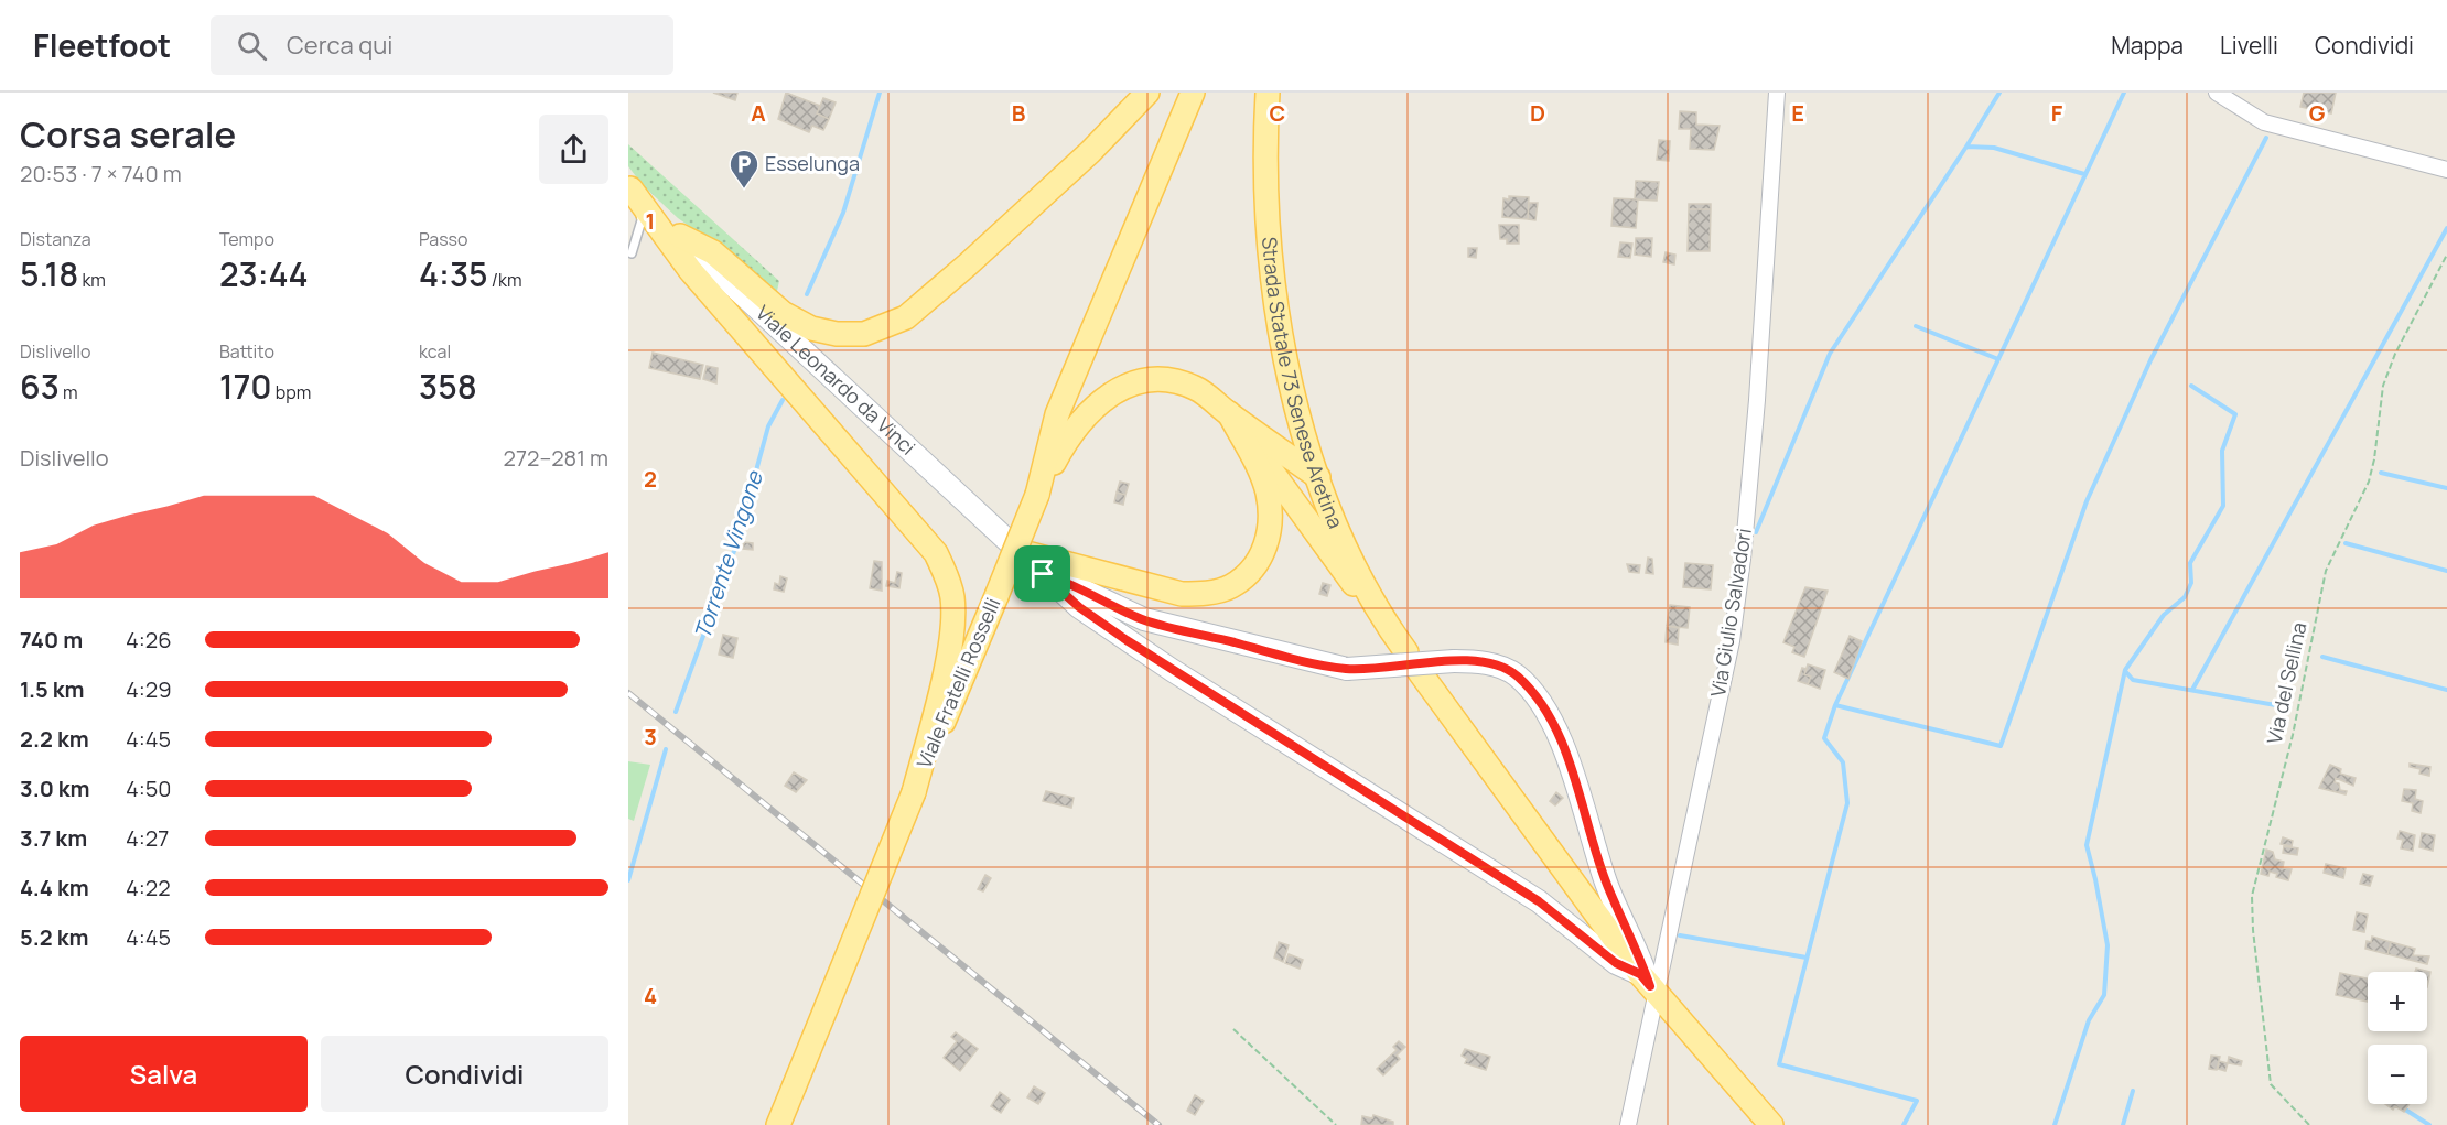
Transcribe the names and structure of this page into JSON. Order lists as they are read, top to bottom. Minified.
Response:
{"streets":{"main road":["Viale Leonardo da Vinci","Strada Statale 73 Senese Aretina","Viale Fratelli Rosselli"],"street":["Via Giulio Salvadori"],"path":["Via del Sellina"]},"crossings":[["Viale Leonardo da Vinci","Via Giulio Salvadori"]],"water":["Torrente Vingone"],"places":{"parking":["Esselunga"]},"page":{"header":"Fleetfoot","search":"Cerca qui","nav":["Mappa","Livelli","Condividi"],"heading":["Corsa serale","20:53 · 7 × 740 m"],"stats":[["Distanza","5.18 km"],["Tempo","23:44"],["Passo","4:35 /km"],["Dislivello","63 m"],["Battito","170 bpm"],["kcal","358"]],"chart":["Dislivello","272–281 m"],"list":[{"name":"740 m","note":"4:26"},{"name":"1.5 km","note":"4:29"},{"name":"2.2 km","note":"4:45"},{"name":"3.0 km","note":"4:50"},{"name":"3.7 km","note":"4:27"},{"name":"4.4 km","note":"4:22"},{"name":"5.2 km","note":"4:45"}],"map_buttons":["+","−"],"buttons":["Salva","Condividi"]},"grid":{"columns":["A","B","C","D","E","F","G"],"rows":["1","2","3","4"]}}
